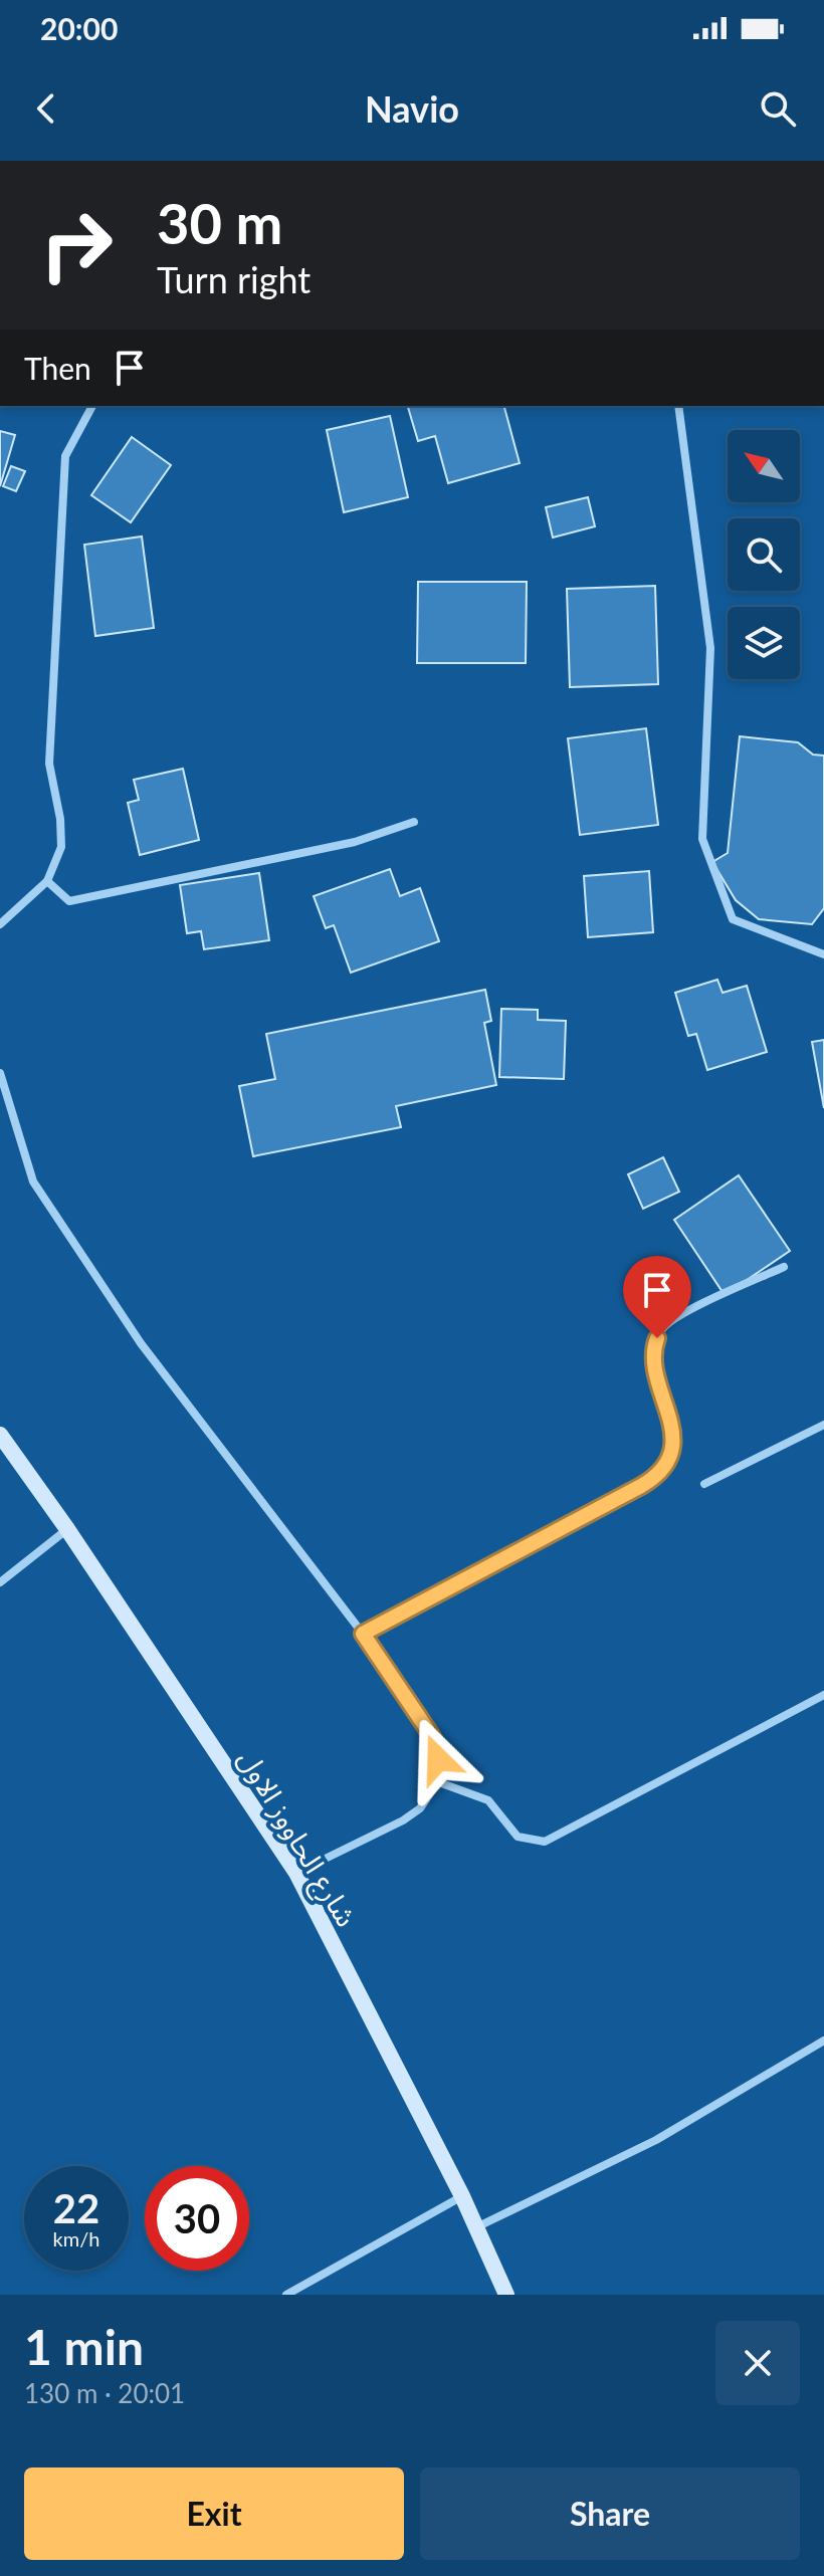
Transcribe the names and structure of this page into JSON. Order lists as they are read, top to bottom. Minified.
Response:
{"streets":{"main road":["شارع الحاووز الاول"]},"north":"top left","page":{"status":"20:00","header":"Navio","turn":["30 m","Turn right"],"then":"Then","speed":"22 km/h","limit":"30","heading":["1 min","130 m · 20:01"],"buttons":["Exit","Share"]}}
